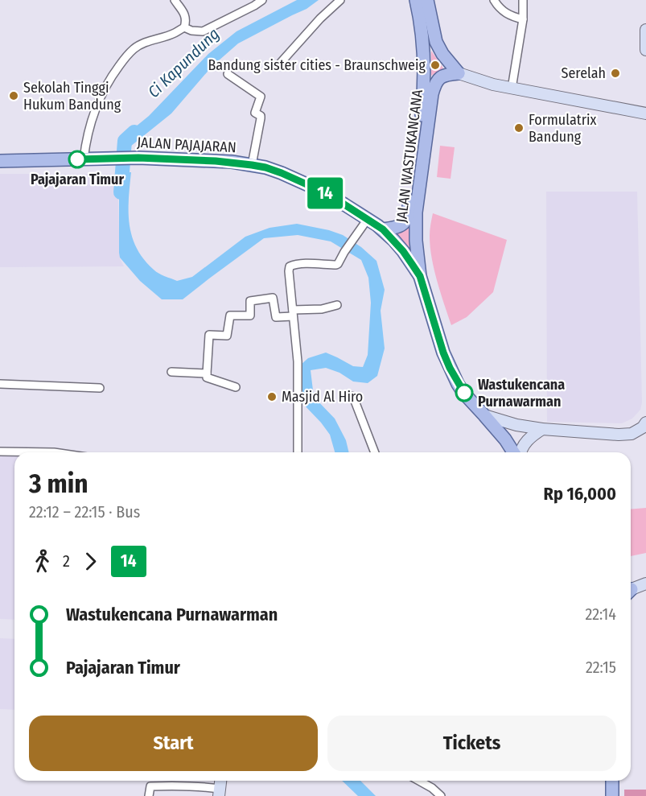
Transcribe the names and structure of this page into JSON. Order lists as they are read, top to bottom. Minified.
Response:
{"streets":{"main road":["JALAN PAJAJARAN","JALAN WASTUKANCANA"]},"crossings":[["JALAN PAJAJARAN","JALAN WASTUKANCANA"]],"water":["Ci Kapundung"],"places":["Bandung sister cities - Braunschweig","Serelah","Sekolah Tinggi Hukum Bandung","Formulatrix Bandung","Pajajaran Timur","Wastukencana Purnawarman","Masjid Al Hiro"],"lines":["bus line 14"],"page":{"on_map":"14","heading":["3 min","22:12 – 22:15 · Bus","Rp 16,000"],"legs":["2","14"],"list":[{"name":"Wastukencana Purnawarman","value":"22:14"},{"name":"Pajajaran Timur","value":"22:15"}],"buttons":["Start","Tickets"]}}
